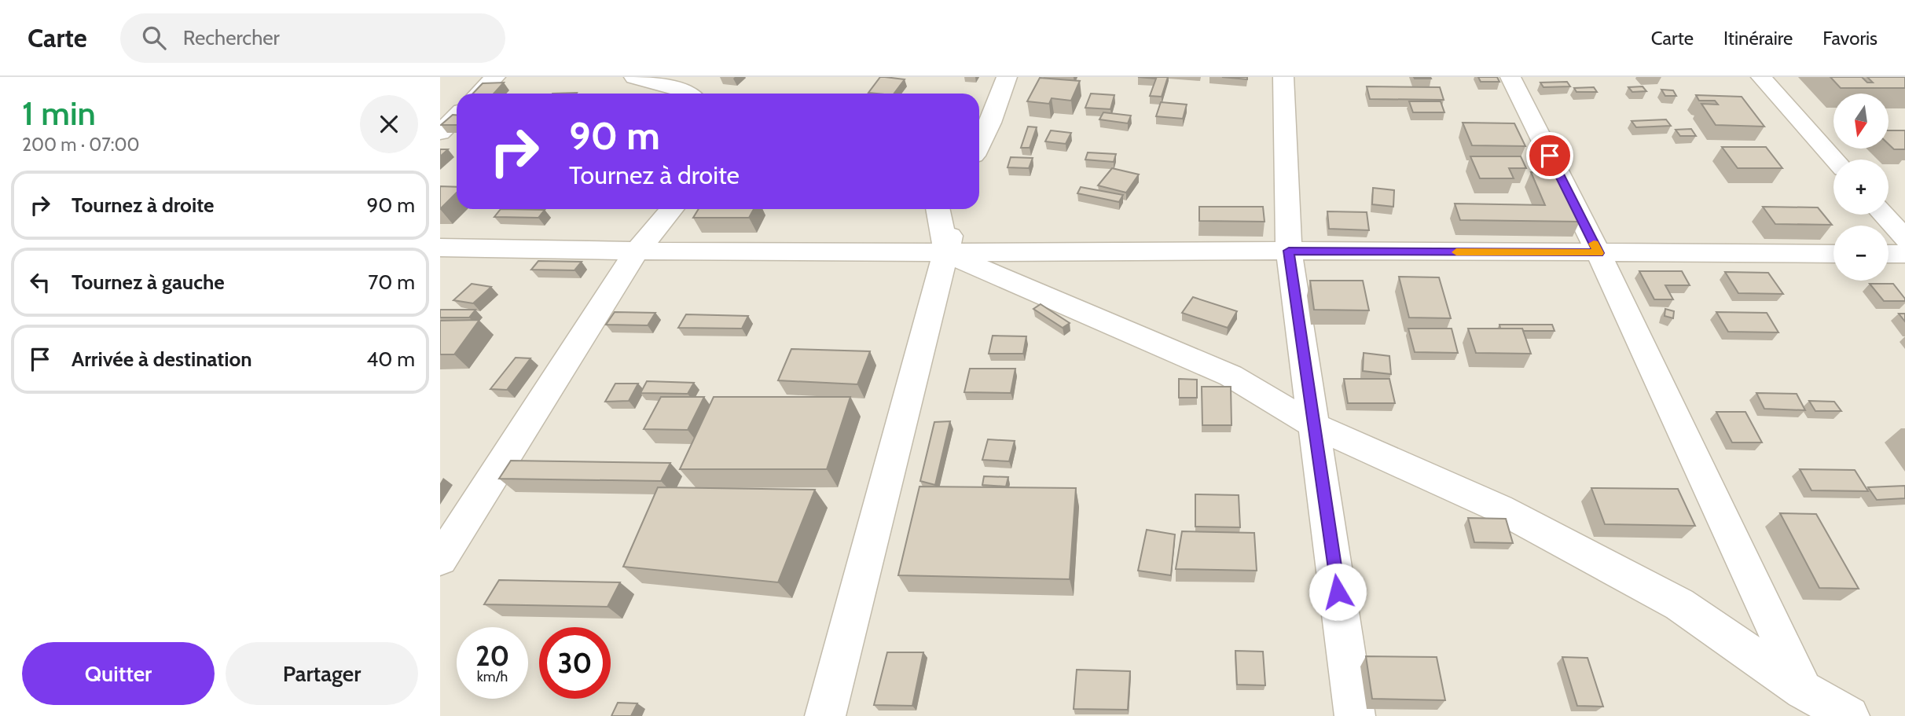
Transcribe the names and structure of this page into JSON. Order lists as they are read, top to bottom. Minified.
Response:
{"north":"bottom","page":{"header":"Carte","search":"Rechercher","nav":["Carte","Itinéraire","Favoris"],"heading":["1 min","200 m · 07:00"],"map_buttons":["+","−"],"turn":["90 m","Tournez à droite"],"list":[{"name":"Tournez à droite","value":"90 m"},{"name":"Tournez à gauche","value":"70 m"},{"name":"Arrivée à destination","value":"40 m"}],"speed":"20 km/h","limit":"30","buttons":["Quitter","Partager"]}}
